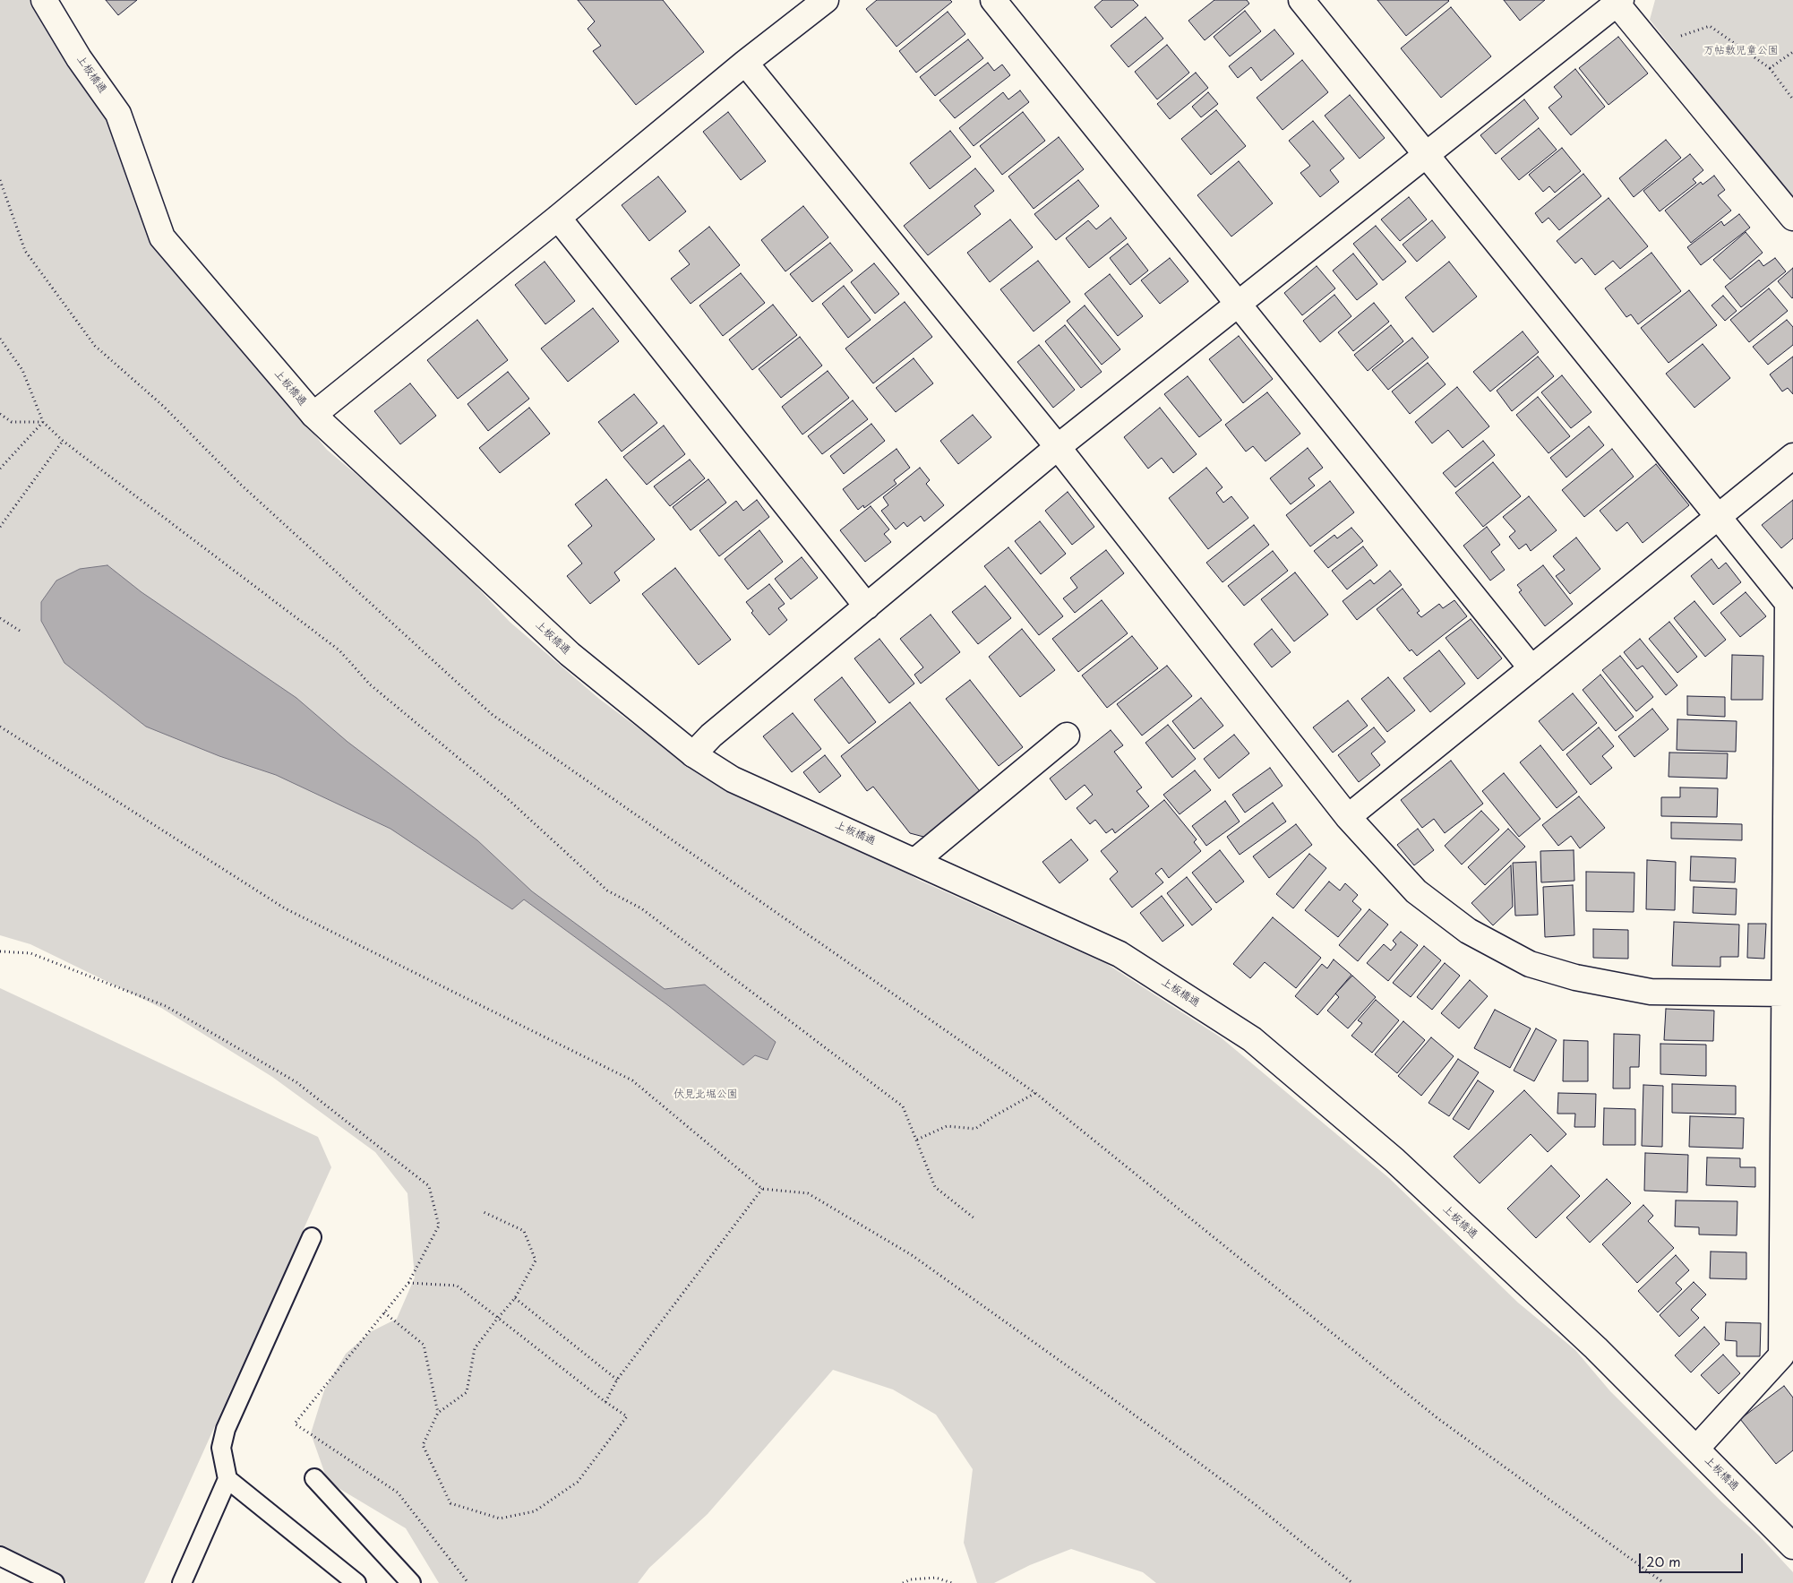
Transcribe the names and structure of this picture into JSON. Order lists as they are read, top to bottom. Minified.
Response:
{"streets":{"street":["上板橋通"]},"parks":["万帖敷児童公園","伏見北堀公園"],"scale_bar":"20 m"}
